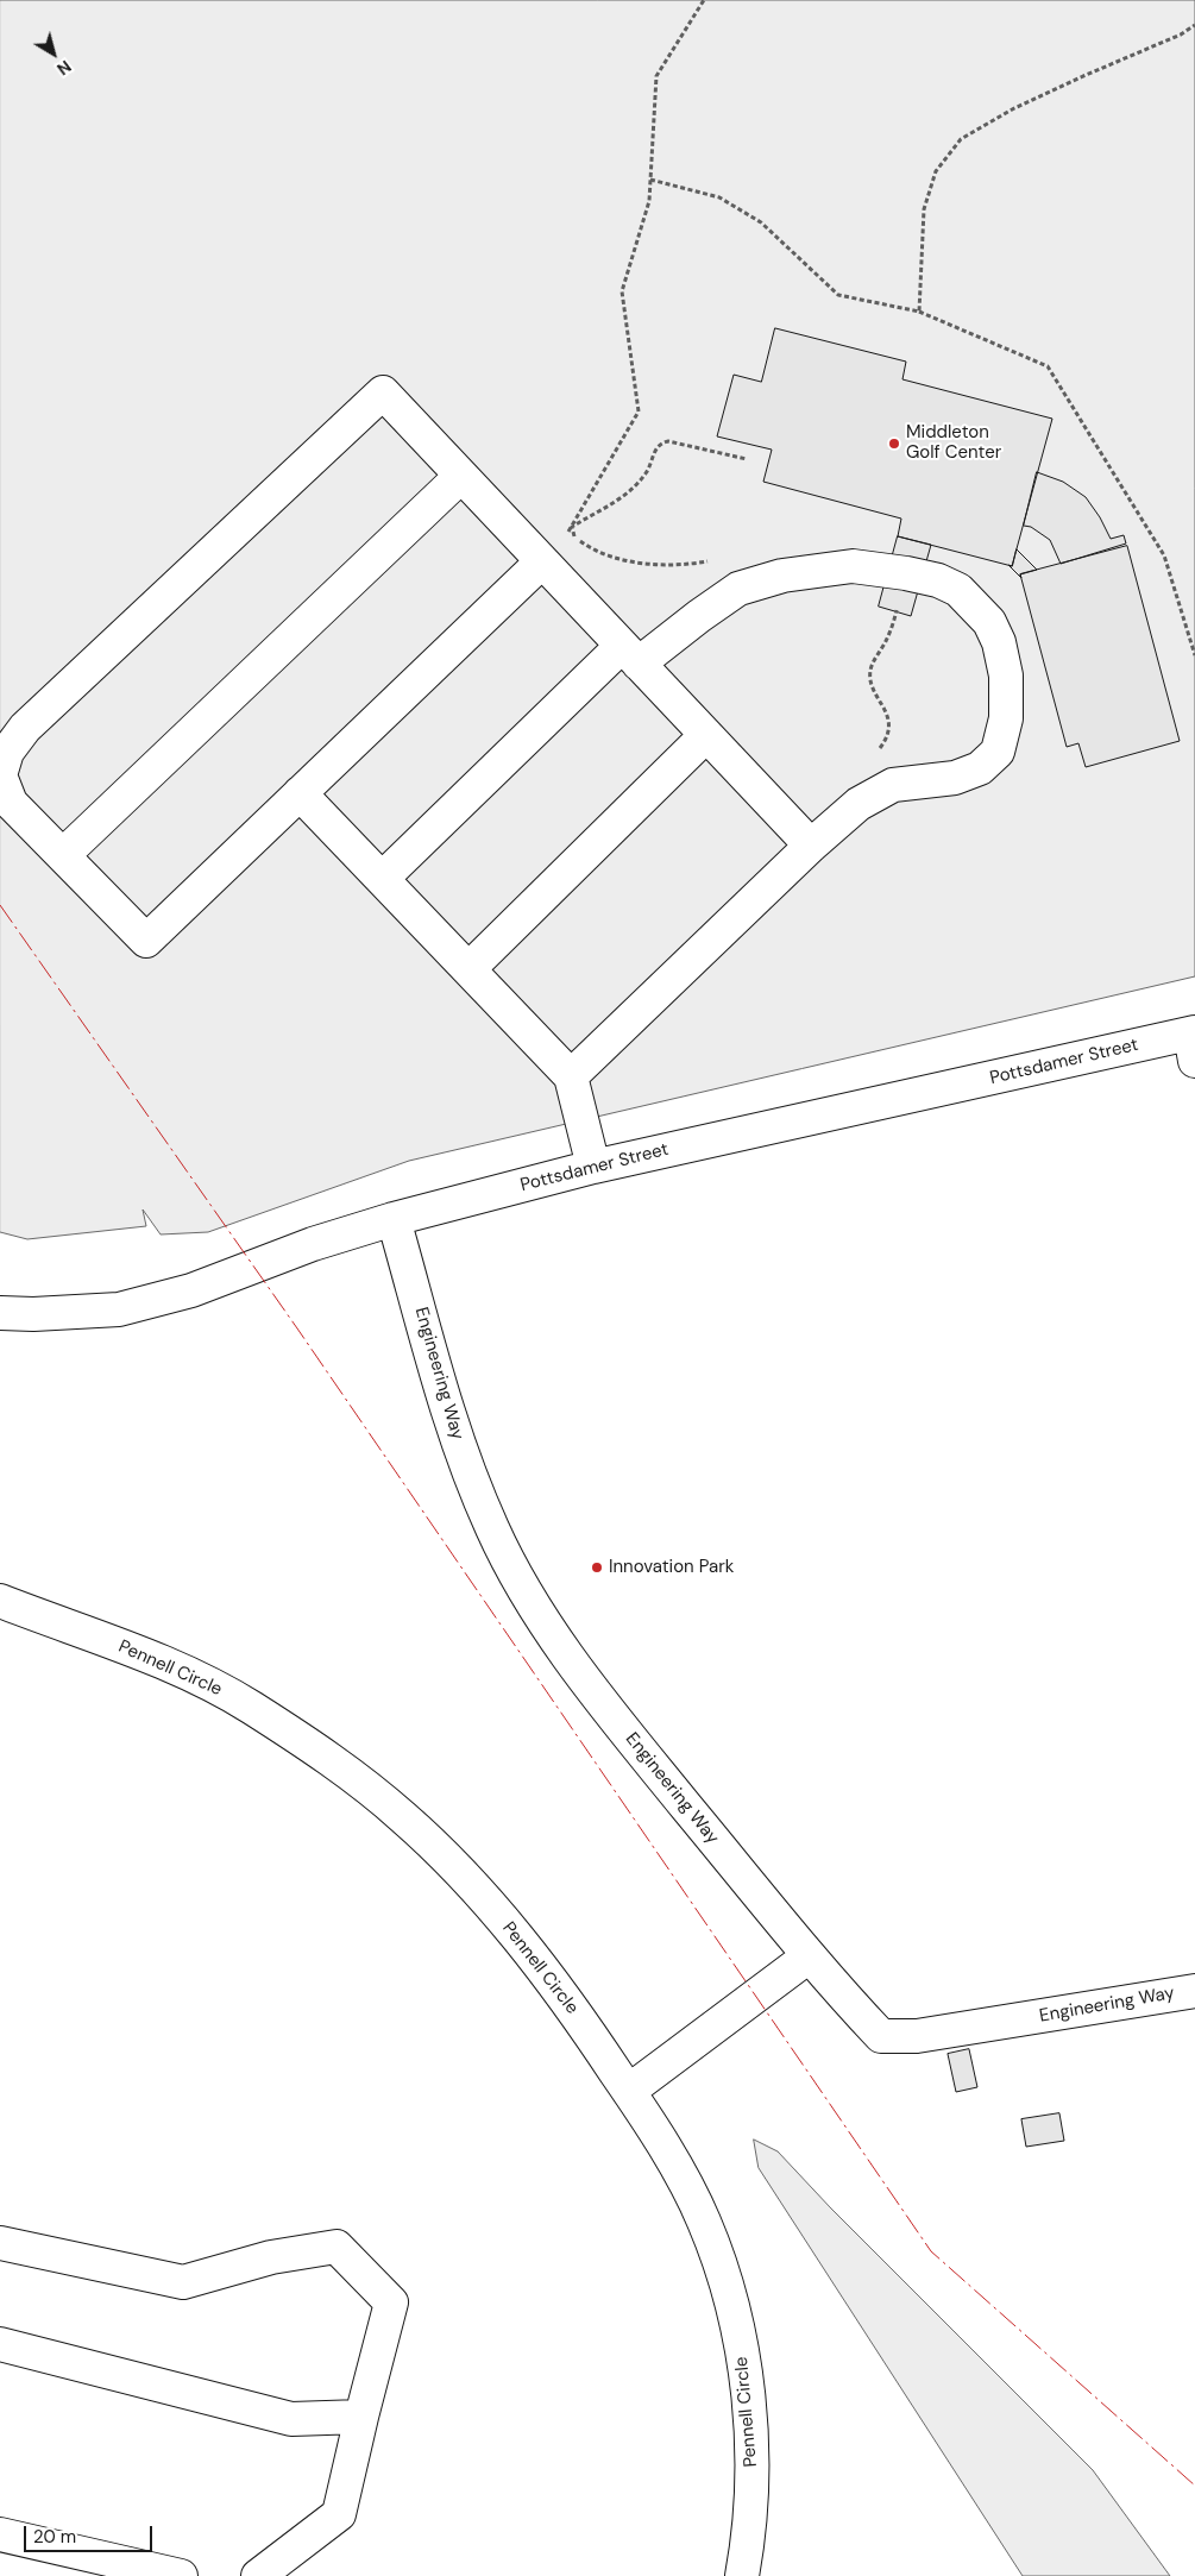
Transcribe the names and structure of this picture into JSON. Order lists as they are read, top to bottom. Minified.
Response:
{"streets":{"street":["Pottsdamer Street","Engineering Way","Pennell Circle"]},"crossings":[["Pottsdamer Street","Engineering Way"]],"places":["Middleton Golf Center","Innovation Park"],"scale_bar":"20 m","north":"bottom right"}
